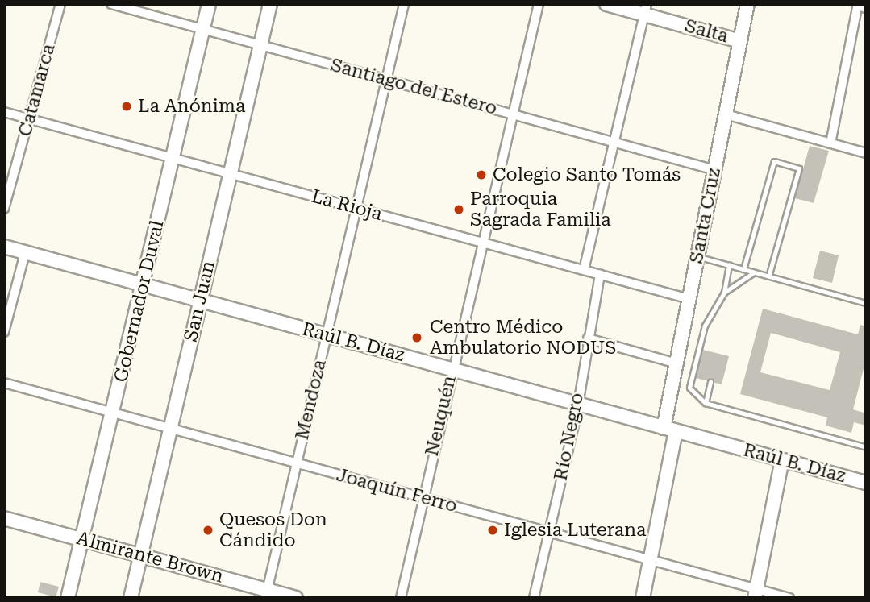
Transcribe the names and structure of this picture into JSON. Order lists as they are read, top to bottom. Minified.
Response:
{"streets":{"street":["Salta","Santiago del Estero","Catamarca","La Rioja","Santa Cruz","Gobernador Duval","San Juan","Raúl B. Díaz","Mendoza","Neuquén","Río Negro","Joaquín Ferro","Almirante Brown"]},"crossings":[["Salta","Santa Cruz"],["Santiago del Estero","Santa Cruz"],["Santiago del Estero","Gobernador Duval"],["Santiago del Estero","San Juan"],["Santiago del Estero","Mendoza"],["Santiago del Estero","Neuquén"],["Catamarca","La Rioja"],["La Rioja","Santa Cruz"],["La Rioja","Gobernador Duval"],["La Rioja","San Juan"],["La Rioja","Mendoza"],["La Rioja","Neuquén"],["La Rioja","Río Negro"],["Santa Cruz","Raúl B. Díaz"],["Santa Cruz","Joaquín Ferro"],["Gobernador Duval","Raúl B. Díaz"],["Gobernador Duval","Joaquín Ferro"],["Gobernador Duval","Almirante Brown"],["San Juan","Raúl B. Díaz"],["San Juan","Joaquín Ferro"],["San Juan","Almirante Brown"],["Raúl B. Díaz","Mendoza"],["Raúl B. Díaz","Neuquén"],["Raúl B. Díaz","Río Negro"],["Mendoza","Joaquín Ferro"],["Mendoza","Almirante Brown"],["Neuquén","Joaquín Ferro"],["Río Negro","Joaquín Ferro"]],"places":["La Anónima","Colegio Santo Tomás","Parroquia Sagrada Familia","Centro Médico Ambulatorio NODUS","Quesos Don Cándido","Iglesia Luterana"]}
